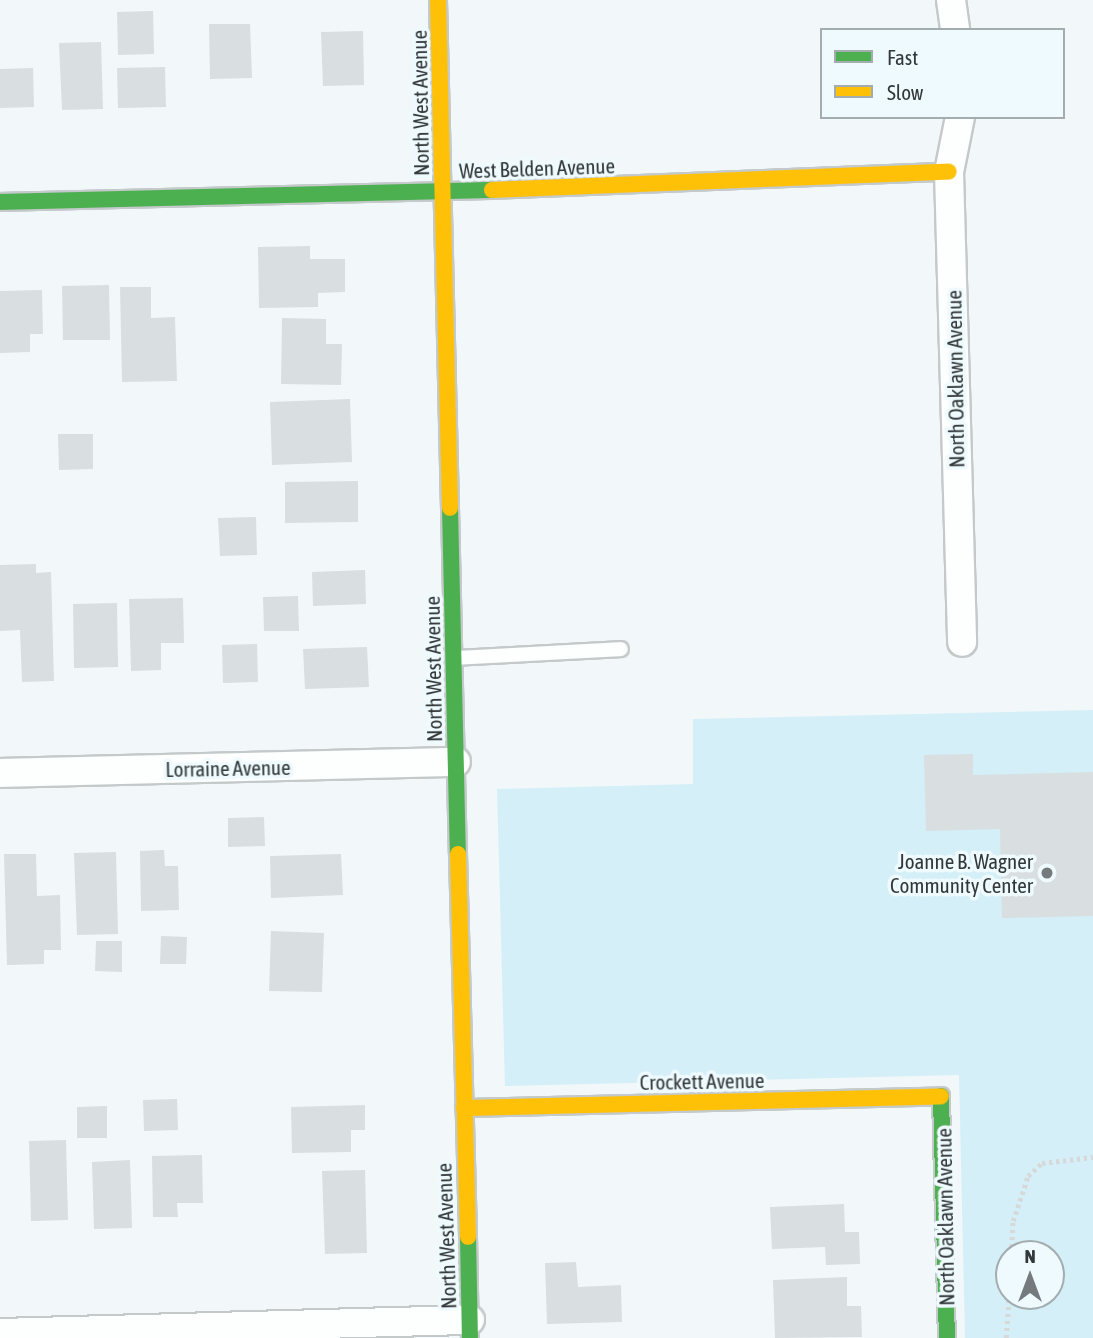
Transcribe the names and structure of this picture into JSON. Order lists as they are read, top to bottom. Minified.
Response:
{"streets":{"street":["North West Avenue","West Belden Avenue","North Oaklawn Avenue","Lorraine Avenue","Crockett Avenue"]},"crossings":[["North West Avenue","West Belden Avenue"],["North West Avenue","Lorraine Avenue"],["North West Avenue","Crockett Avenue"],["West Belden Avenue","North Oaklawn Avenue"],["North Oaklawn Avenue","Crockett Avenue"]],"places":["Joanne B. Wagner Community Center"],"legend":["Fast","Slow"],"north":"top"}
